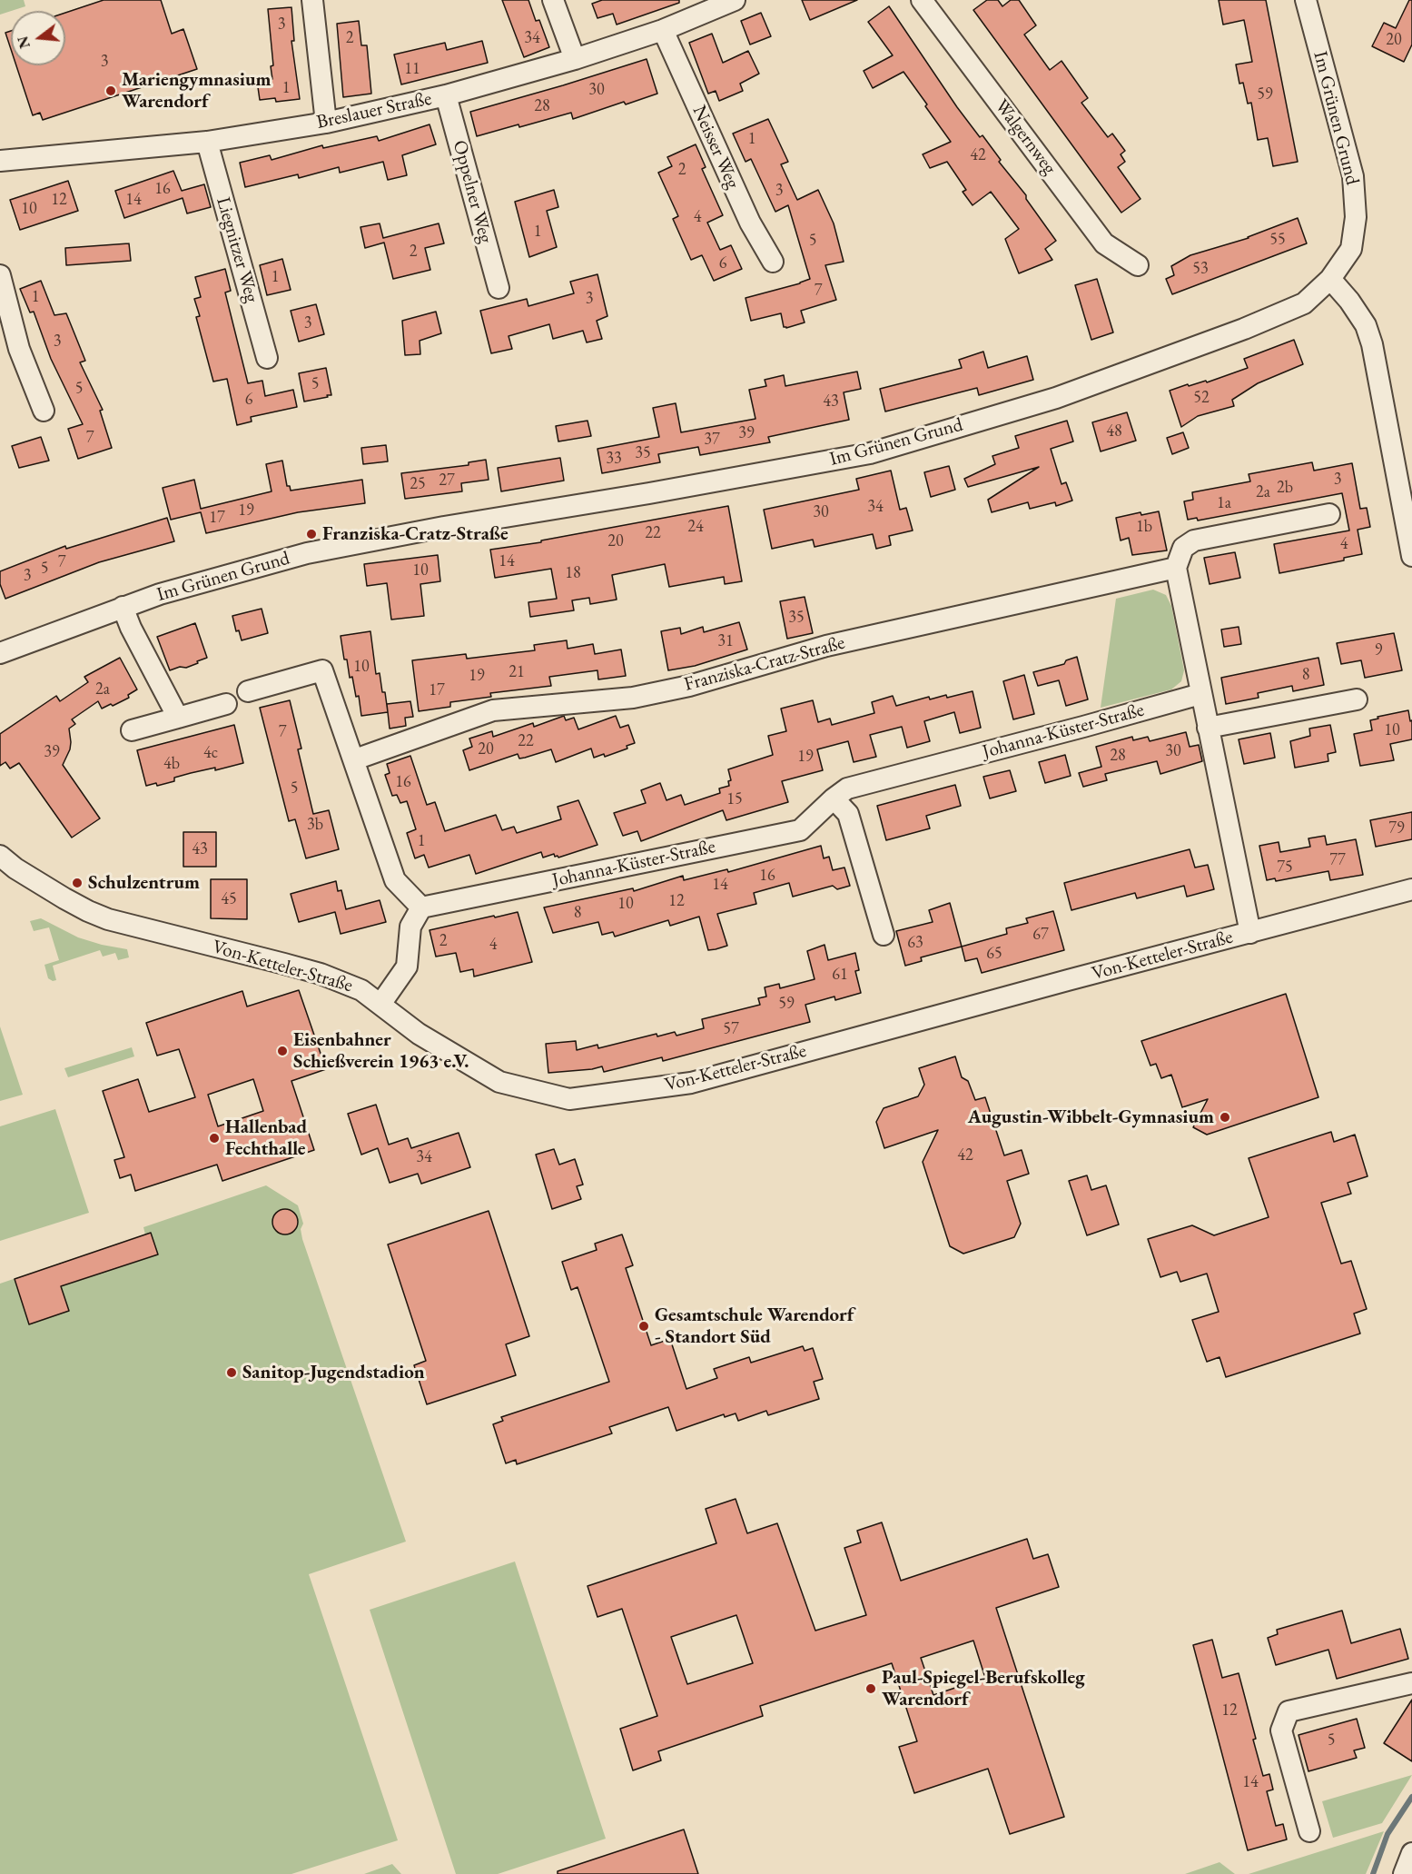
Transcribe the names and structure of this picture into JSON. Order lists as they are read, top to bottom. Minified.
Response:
{"streets":{"street":["Breslauer Straße","Im Grünen Grund","Walgernweg","Neisser Weg","Oppelner Weg","Liegnitzer Weg","Franziska-Cratz-Straße","Johanna-Küster-Straße","Von-Ketteler-Straße"]},"crossings":[["Breslauer Straße","Neisser Weg"],["Breslauer Straße","Oppelner Weg"],["Breslauer Straße","Liegnitzer Weg"]],"places":["Mariengymnasium Warendorf","Franziska-Cratz-Straße","Schulzentrum","Eisenbahner Schießverein 1963 e.V.","Augustin-Wibbelt-Gymnasium","Hallenbad Fechthalle","Gesamtschule Warendorf - Standort Süd","Sanitop-Jugendstadion","Paul-Spiegel-Berufskolleg Warendorf"],"house_numbers":["3","2","34","20","3","11","1","30","59","28","1","42","2","16","3","12","14","10","4","1","55","5","2","6","53","1","7","1","3","3","3","5","5","52","6","43","48","39","7","37","35","33","3","27","25","2b","2a","1a","34","19","30","17","24","1b","22","20","4","14","7","5","10","18","3","35","31","9","10","21","8","19","2a","17","10","7","22","20","30","39","4c","28","19","4b","16","5","15","3b","79","1","43","77","75","16","14","45","12","10","8","67","2","63","4","65","61","59","57","42","34","12","5","14"],"north":"left"}
